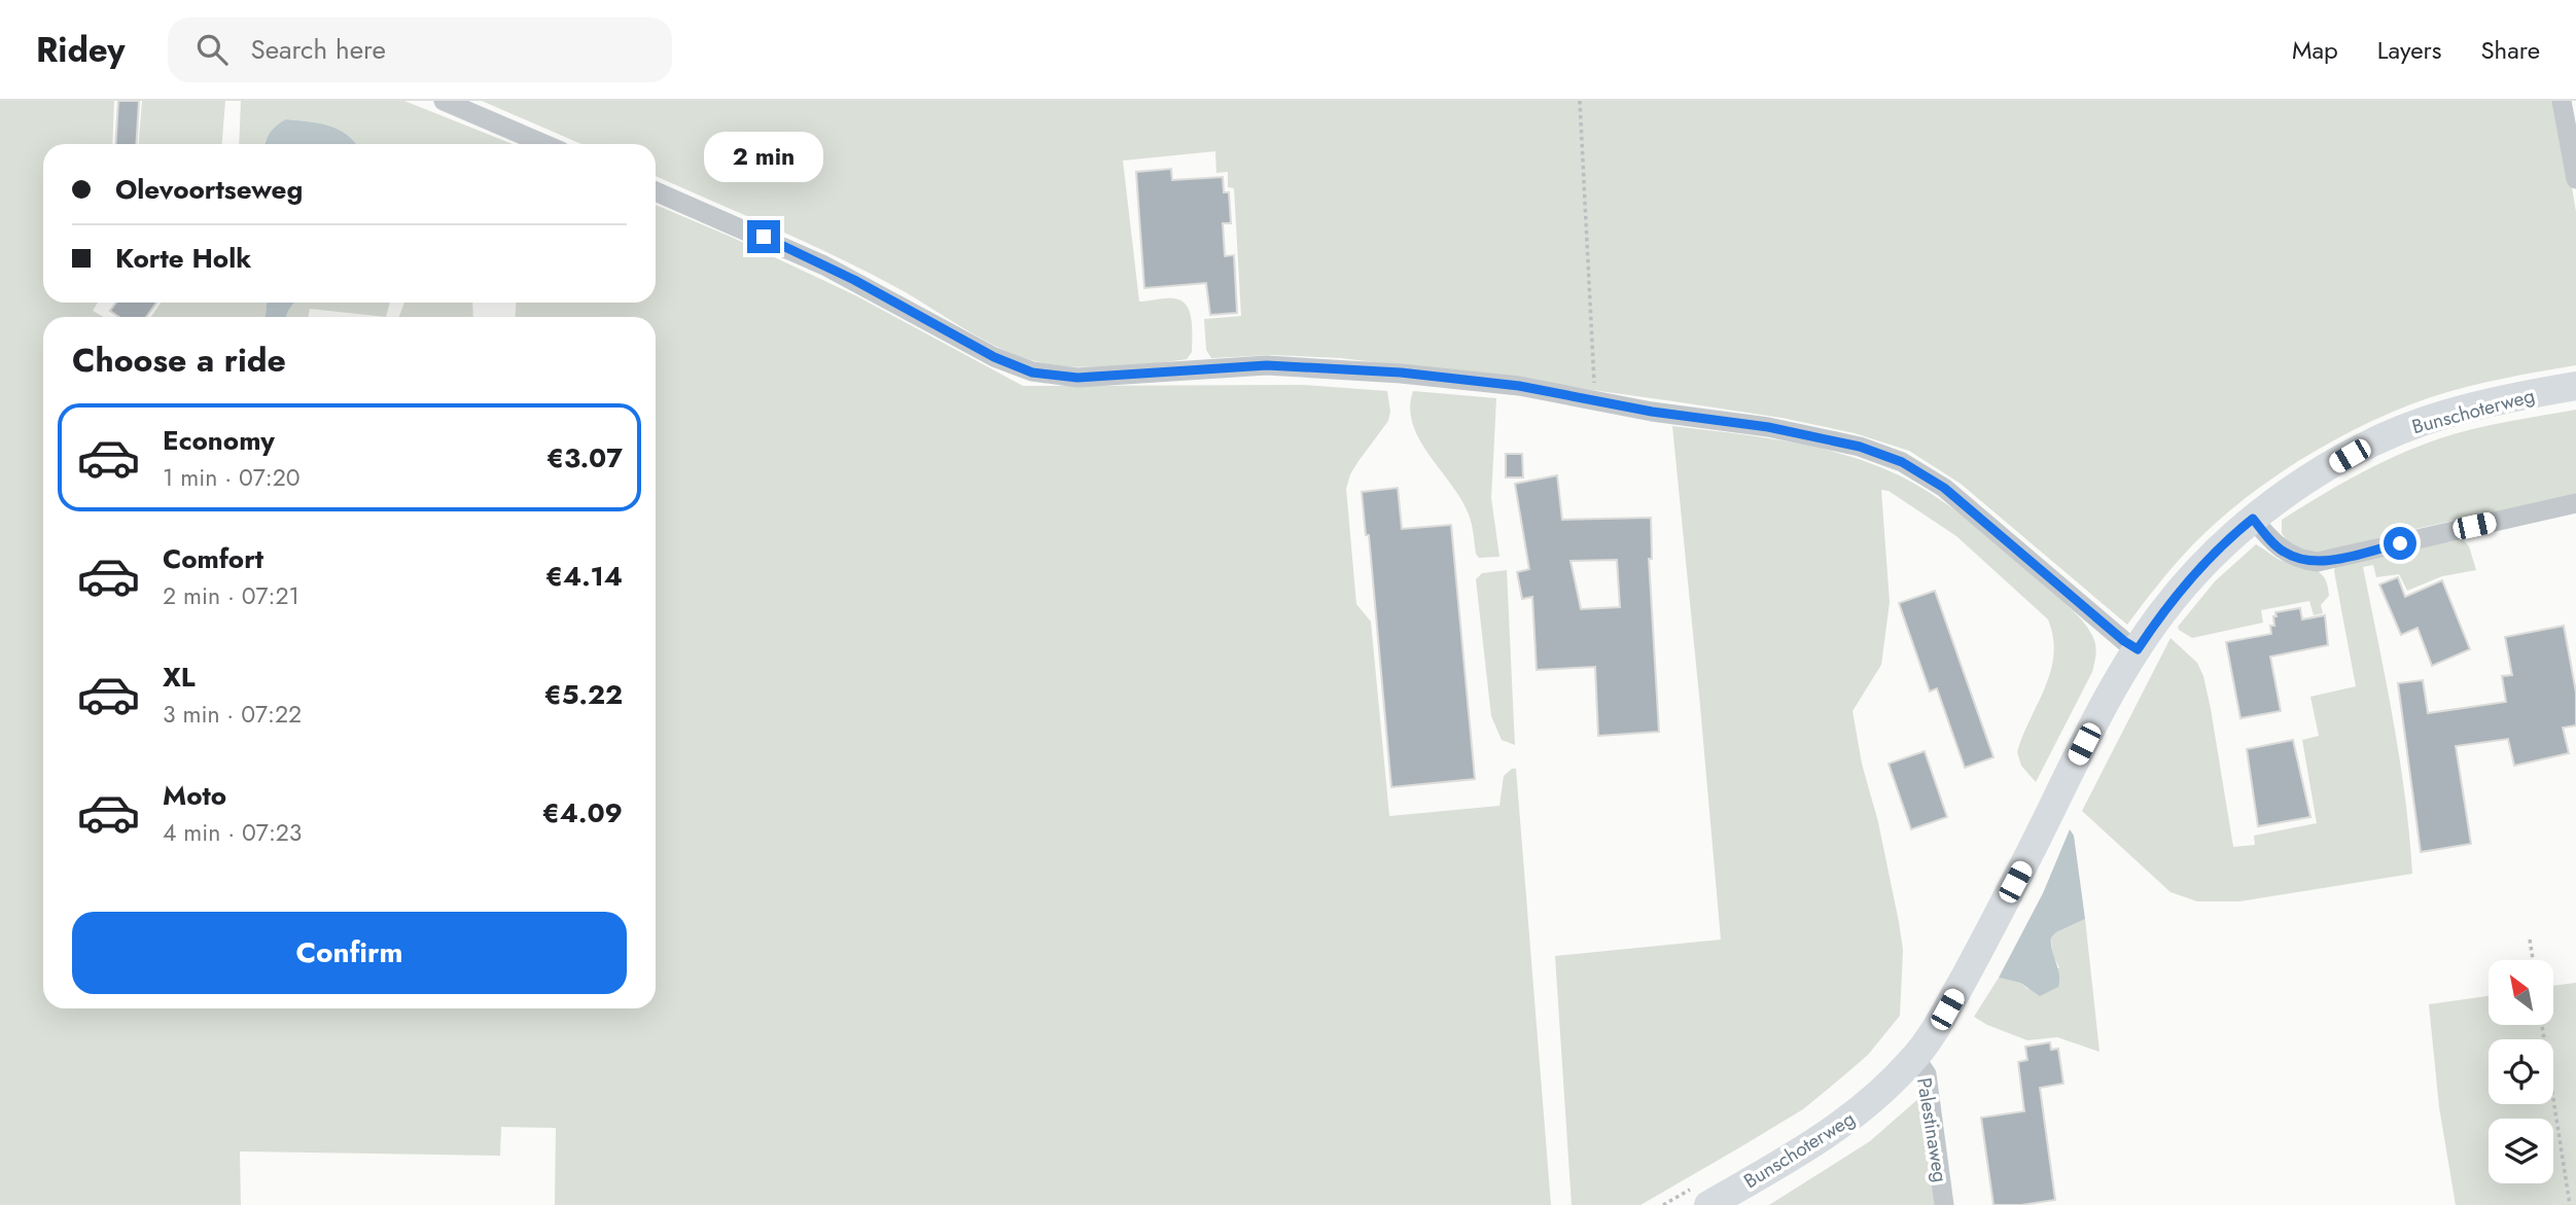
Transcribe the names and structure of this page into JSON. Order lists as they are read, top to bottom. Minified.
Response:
{"streets":{"main road":["Bunschoterweg"],"street":["Palestinaweg"]},"crossings":[["Bunschoterweg","Palestinaweg"]],"north":"top left","page":{"header":"Ridey","search":"Search here","nav":["Map","Layers","Share"],"bubble":"2 min","banner":["Olevoortseweg","Korte Holk"],"heading":"Choose a ride","list":[{"name":"Economy","note":"1 min · 07:20","value":"€3.07"},{"name":"Comfort","note":"2 min · 07:21","value":"€4.14"},{"name":"XL","note":"3 min · 07:22","value":"€5.22"},{"name":"Moto","note":"4 min · 07:23","value":"€4.09"}],"buttons":"Confirm"}}
